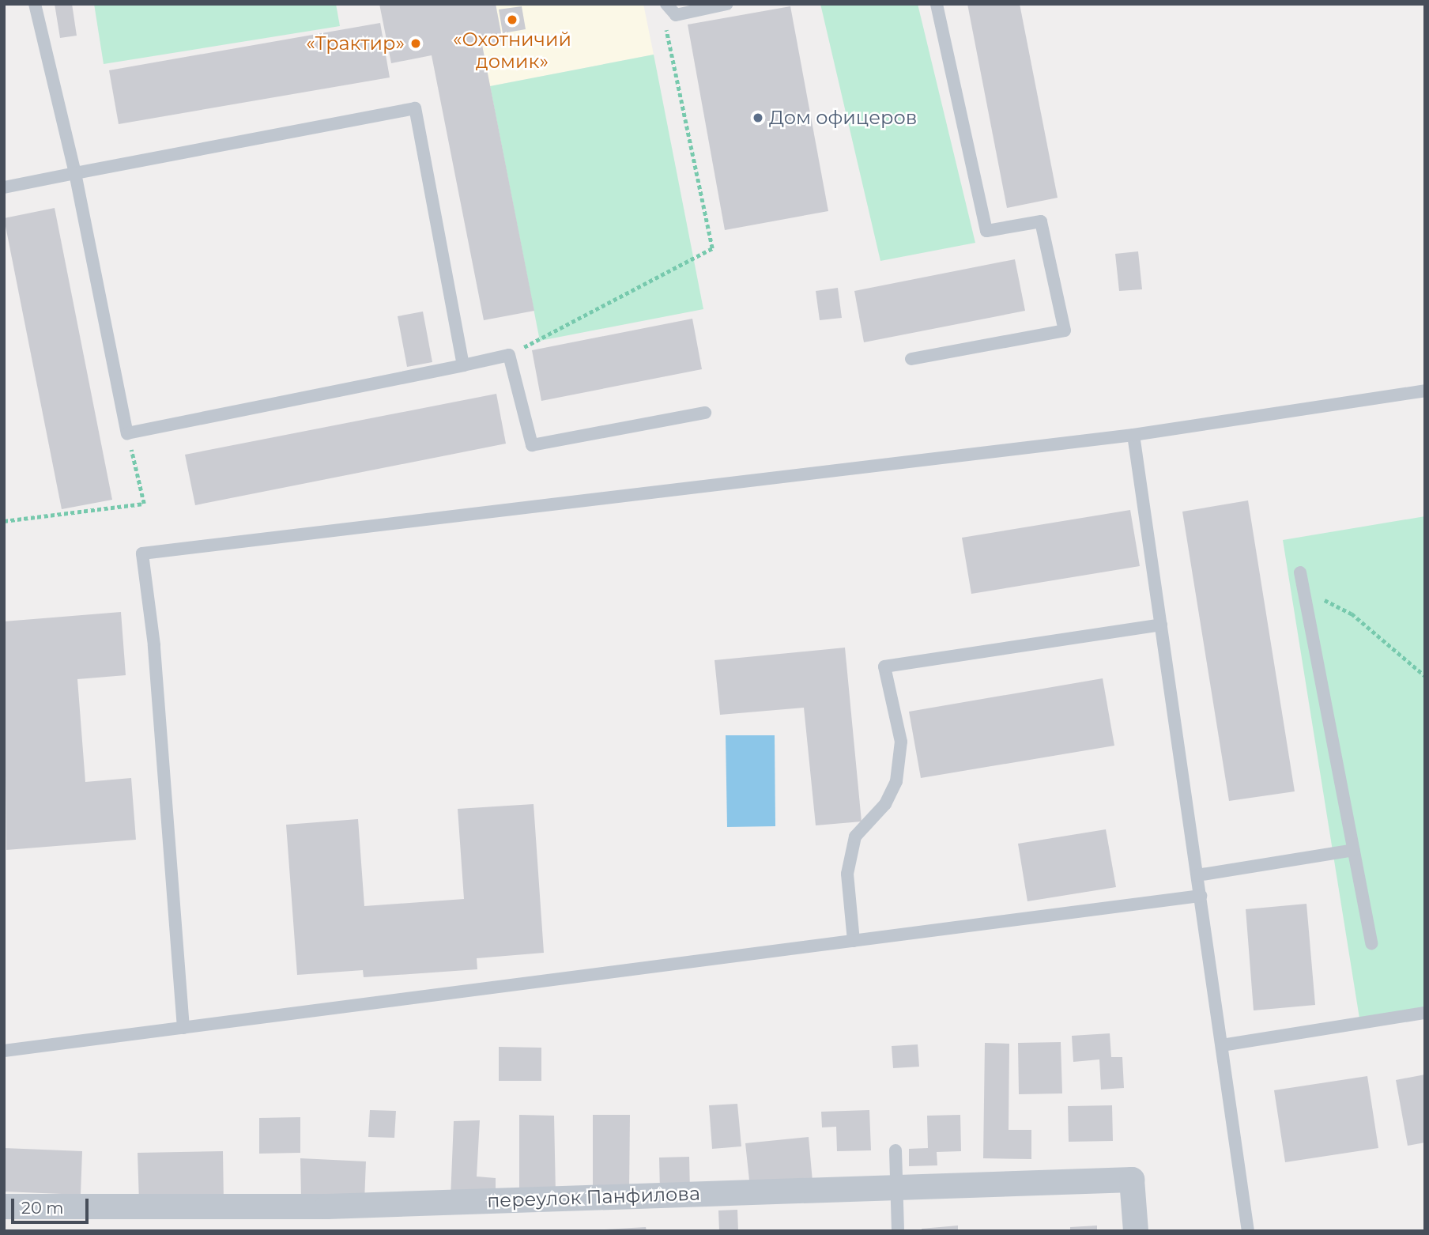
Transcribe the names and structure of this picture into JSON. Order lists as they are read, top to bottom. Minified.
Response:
{"streets":{"street":["переулок Панфилова"]},"places":["«Охотничий домик»","«Трактир»","Дом офицеров"],"scale_bar":"20 m"}
